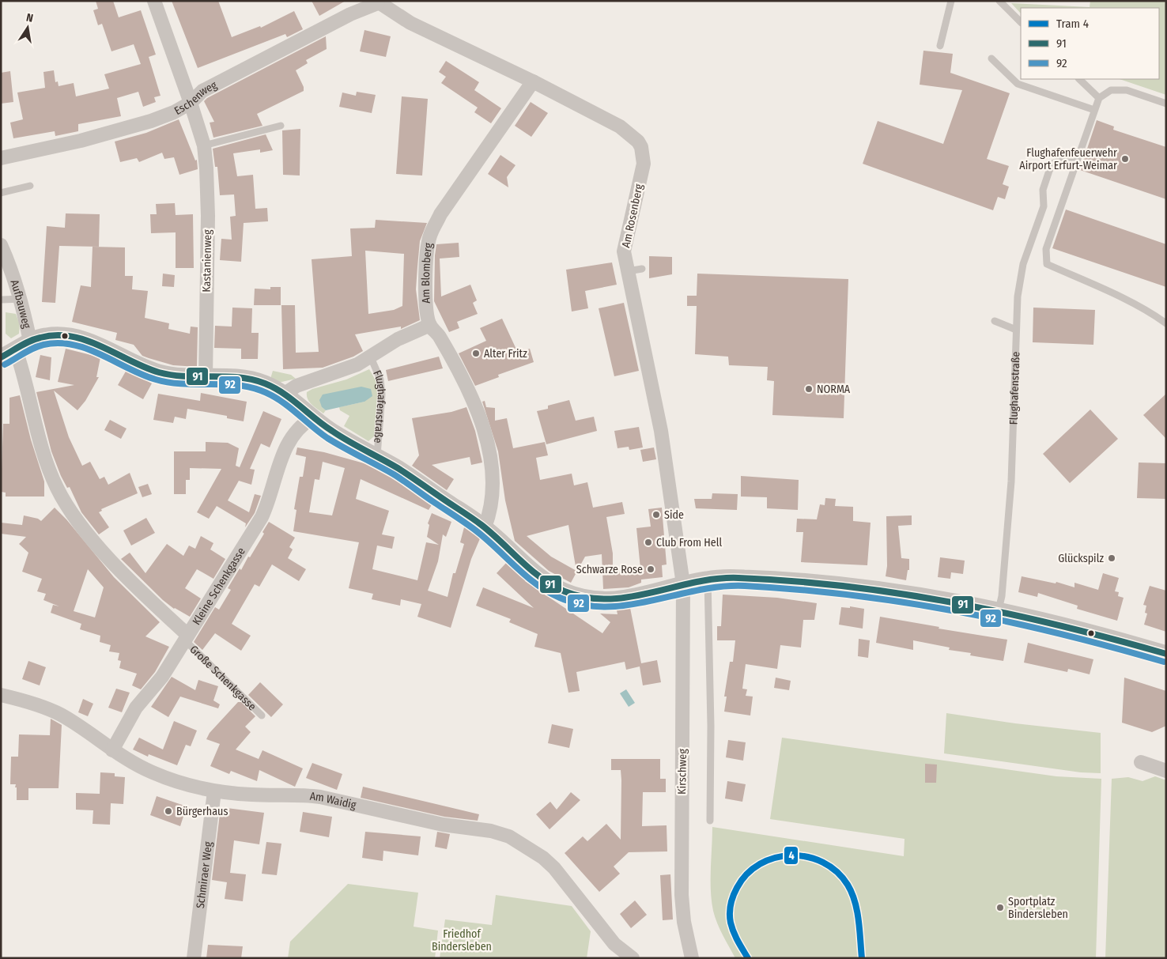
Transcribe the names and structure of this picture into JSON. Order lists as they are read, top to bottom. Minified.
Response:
{"streets":{"street":["Eschenweg","Am Rosenberg","Kastanienweg","Am Blomberg","Aufbauweg","Flughafenstraße","Kleine Schenkgasse","Große Schenkgasse","Kirschweg","Am Waidig","Schmiraer Weg"]},"crossings":[["Eschenweg","Am Rosenberg"],["Eschenweg","Kastanienweg"],["Am Rosenberg","Am Blomberg"],["Am Rosenberg","Flughafenstraße"],["Am Rosenberg","Kirschweg"],["Kastanienweg","Flughafenstraße"],["Am Blomberg","Flughafenstraße"],["Aufbauweg","Flughafenstraße"],["Flughafenstraße","Kleine Schenkgasse"],["Flughafenstraße","Große Schenkgasse"],["Flughafenstraße","Kirschweg"],["Kleine Schenkgasse","Große Schenkgasse"],["Kleine Schenkgasse","Am Waidig"],["Am Waidig","Schmiraer Weg"]],"parks":["Friedhof Bindersleben"],"places":["Flughafenfeuerwehr Airport Erfurt-Weimar","Alter Fritz","NORMA","Side","Club From Hell","Glückspilz","Schwarze Rose","Bürgerhaus","Sportplatz Bindersleben"],"lines":["transit line 91","transit line 92","tram line 4"],"legend":["Tram 4","91","92"],"north":"top"}
